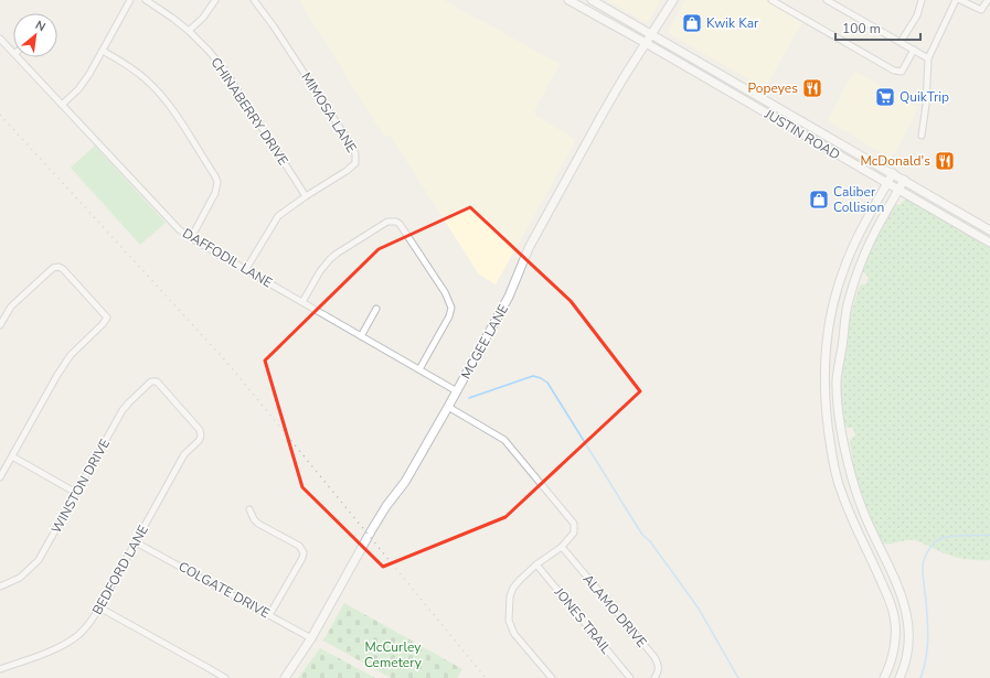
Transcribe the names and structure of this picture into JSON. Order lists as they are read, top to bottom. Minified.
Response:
{"streets":{"main road":["JUSTIN ROAD","MCGEE LANE"],"street":["CHINABERRY DRIVE","MIMOSA LANE","DAFFODIL LANE","WINSTON DRIVE","BEDFORD LANE","COLGATE DRIVE","ALAMO DRIVE","JONES TRAIL"]},"crossings":[["CHINABERRY DRIVE","MIMOSA LANE"],["MIMOSA LANE","DAFFODIL LANE"],["JUSTIN ROAD","MCGEE LANE"],["DAFFODIL LANE","MCGEE LANE"],["MCGEE LANE","COLGATE DRIVE"],["WINSTON DRIVE","BEDFORD LANE"],["BEDFORD LANE","COLGATE DRIVE"]],"parks":["McCurley Cemetery"],"places":{"shop":["Kwik Kar","Caliber Collision"],"restaurant":["Popeyes","McDonald's"],"supermarket":["QuikTrip"]},"scale_bar":"100 m","north":"top right"}
